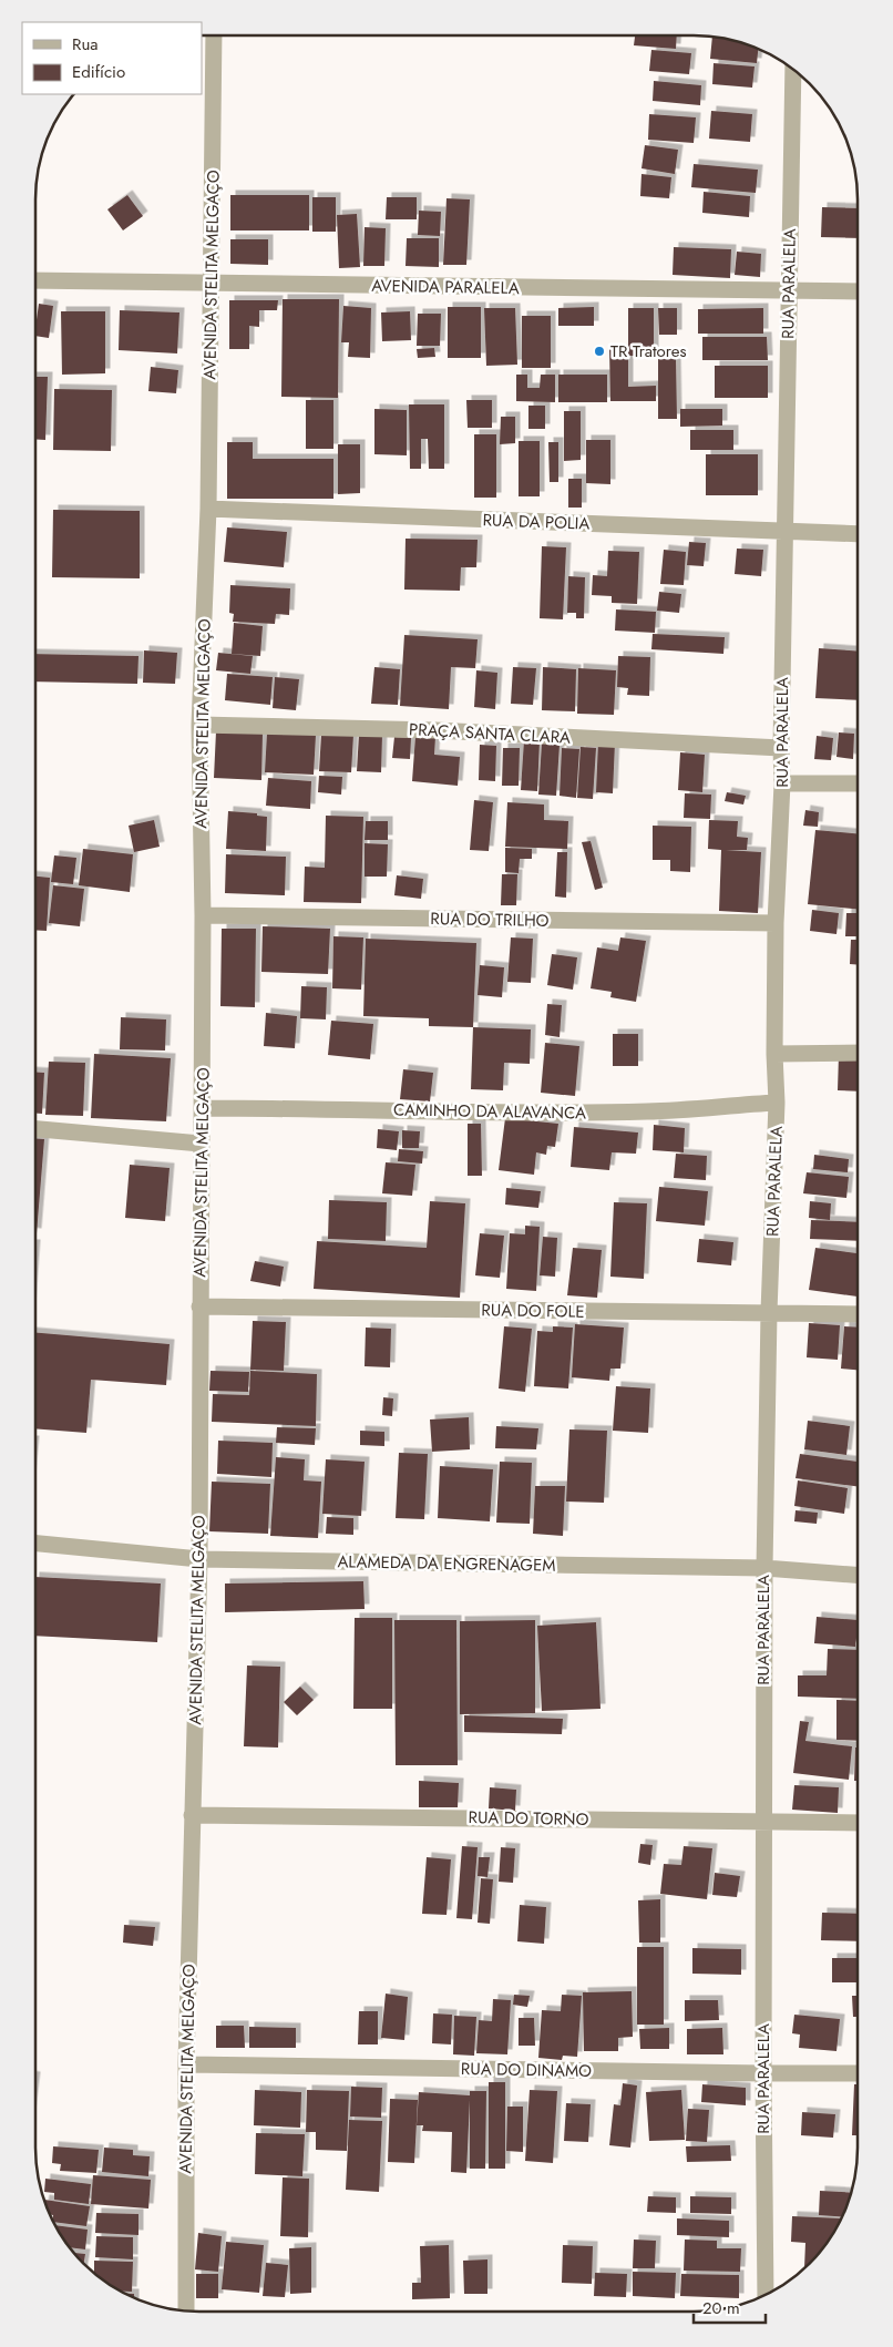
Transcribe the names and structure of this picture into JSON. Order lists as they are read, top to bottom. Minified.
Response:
{"streets":{"street":["AVENIDA STELITA MELGAÇO","RUA PARALELA","AVENIDA PARALELA","RUA DA POLIA","PRAÇA SANTA CLARA","RUA DO TRILHO","CAMINHO DA ALAVANCA","RUA DO FOLE","ALAMEDA DA ENGRENAGEM","RUA DO TORNO","RUA DO DINAMO"]},"crossings":[["AVENIDA STELITA MELGAÇO","AVENIDA PARALELA"],["AVENIDA STELITA MELGAÇO","RUA DA POLIA"],["AVENIDA STELITA MELGAÇO","PRAÇA SANTA CLARA"],["AVENIDA STELITA MELGAÇO","RUA DO TRILHO"],["AVENIDA STELITA MELGAÇO","CAMINHO DA ALAVANCA"],["AVENIDA STELITA MELGAÇO","RUA DO FOLE"],["AVENIDA STELITA MELGAÇO","ALAMEDA DA ENGRENAGEM"],["AVENIDA STELITA MELGAÇO","RUA DO TORNO"],["AVENIDA STELITA MELGAÇO","RUA DO DINAMO"],["RUA PARALELA","AVENIDA PARALELA"],["RUA PARALELA","RUA DA POLIA"],["RUA PARALELA","PRAÇA SANTA CLARA"],["RUA PARALELA","RUA DO TRILHO"],["RUA PARALELA","CAMINHO DA ALAVANCA"],["RUA PARALELA","RUA DO FOLE"],["RUA PARALELA","ALAMEDA DA ENGRENAGEM"],["RUA PARALELA","RUA DO TORNO"],["RUA PARALELA","RUA DO DINAMO"]],"places":["TR Tratores"],"legend":["Rua","Edifício"],"scale_bar":"20 m"}
